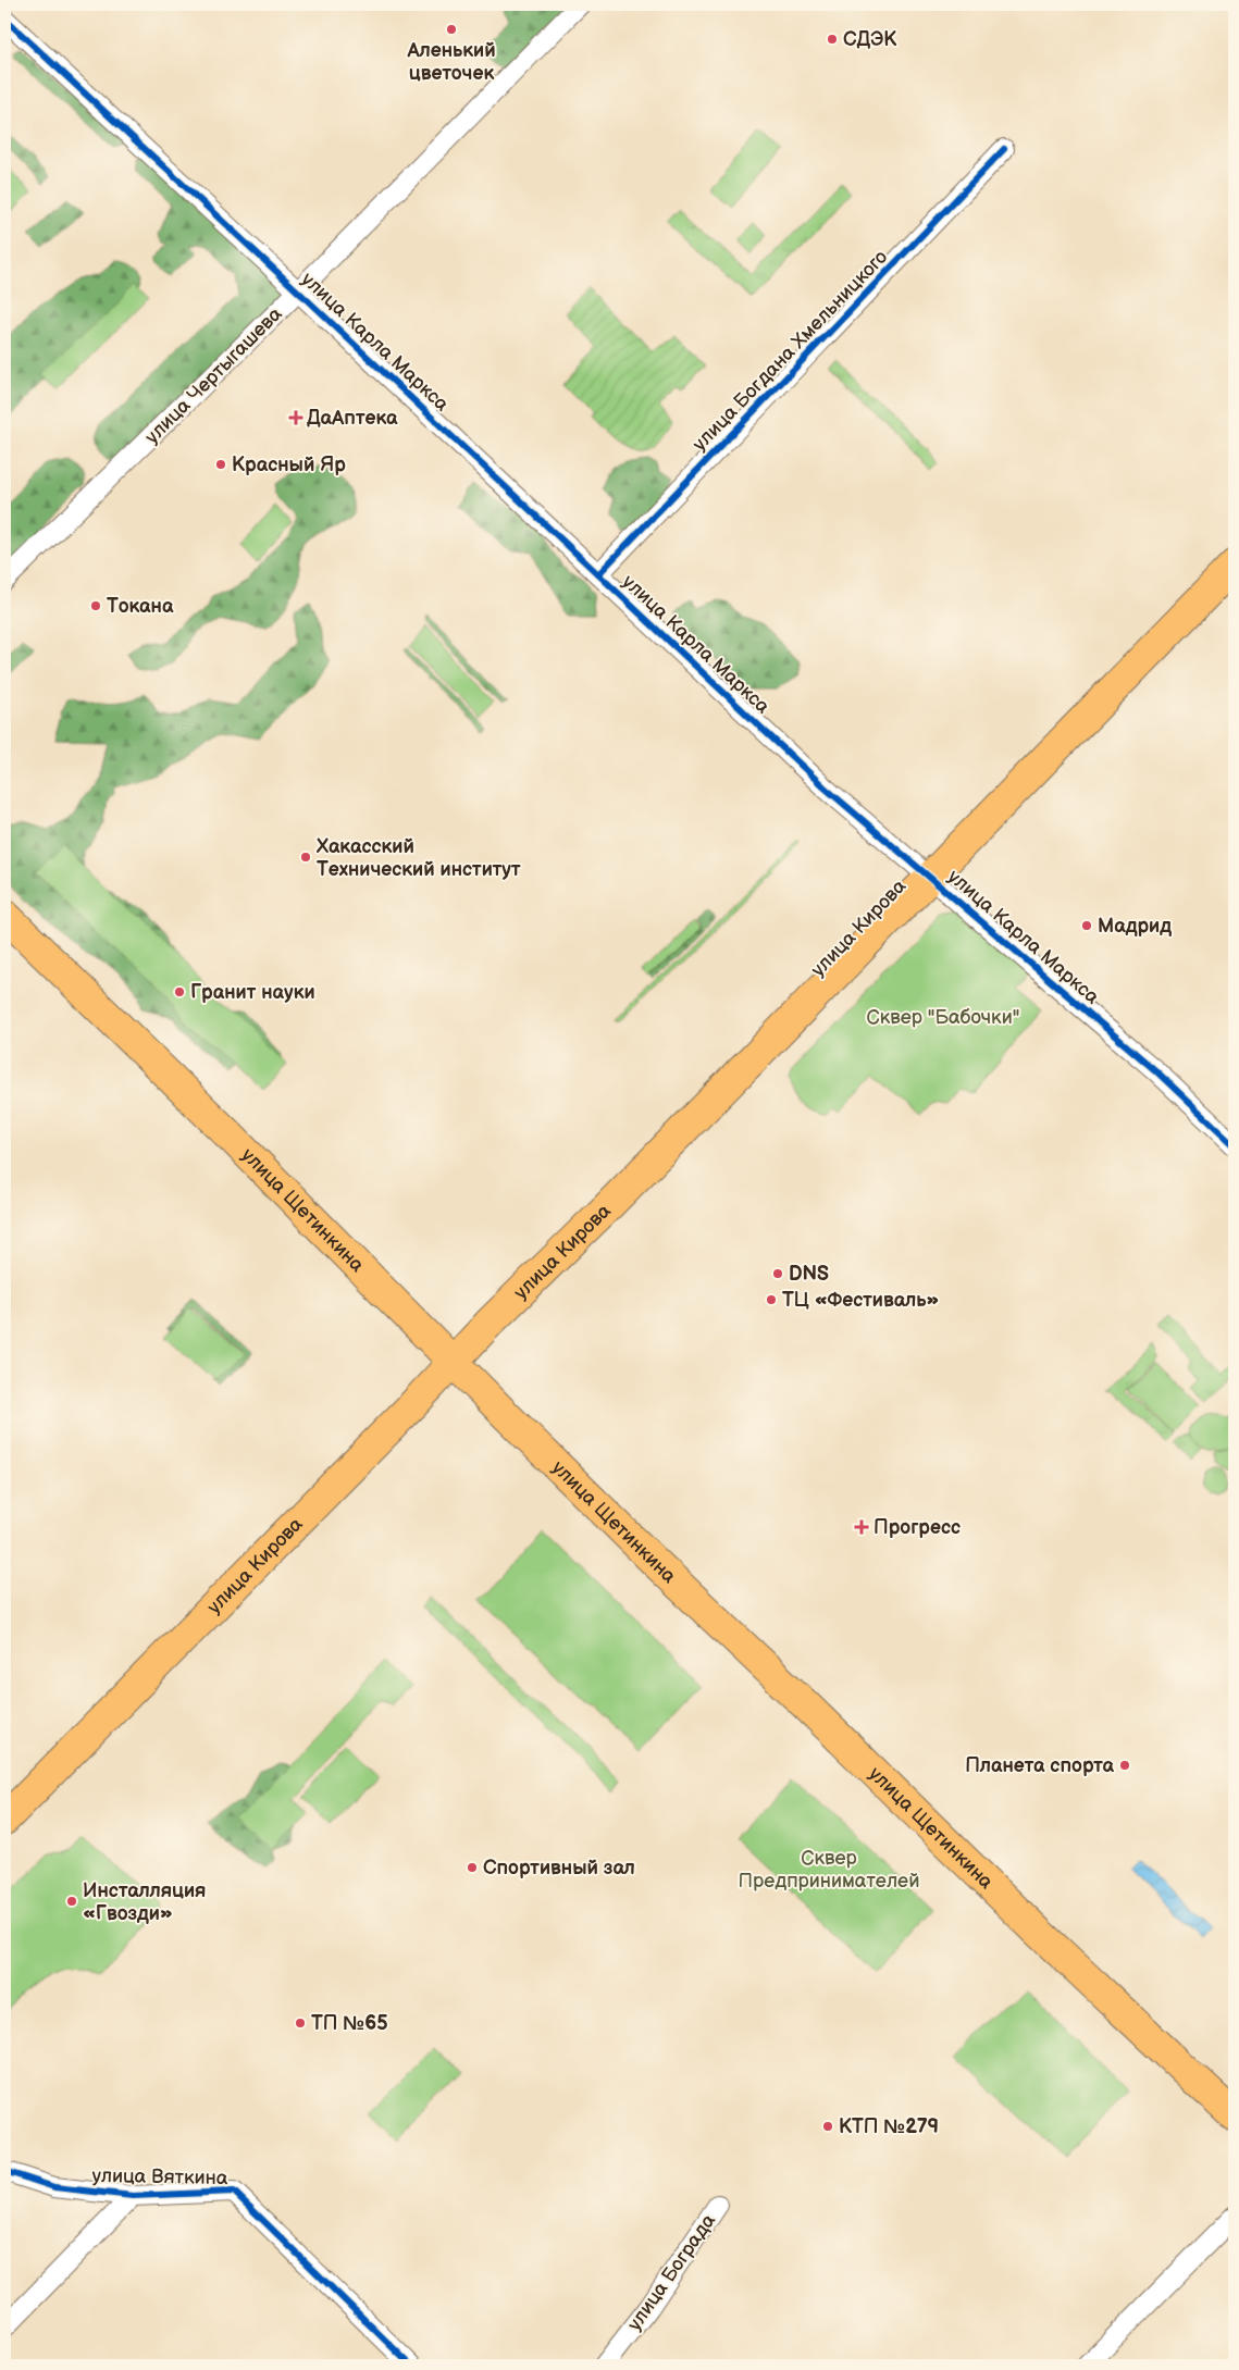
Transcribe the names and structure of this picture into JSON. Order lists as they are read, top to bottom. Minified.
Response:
{"streets":{"main road":["улица Кирова","улица Щетинкина"],"street":["улица Карла Маркса","улица Богдана Хмельницкого","улица Чертыгашева","улица Вяткина","улица Бограда"]},"crossings":[["улица Карла Маркса","улица Богдана Хмельницкого"],["улица Карла Маркса","улица Чертыгашева"],["улица Карла Маркса","улица Кирова"],["улица Кирова","улица Щетинкина"]],"parks":["Сквер \"Бабочки\"","Сквер Предпринимателей"],"places":{"other":["Аленький цветочек","СДЭК","Красный Яр","Токана","Хакасский Технический институт","Мадрид","Гранит науки","DNS","ТЦ «Фестиваль»","Планета спорта","Спортивный зал","Инсталляция «Гвозди»","ТП №65","КТП №279"],"health":["ДаАптека","Прогресс"]}}
